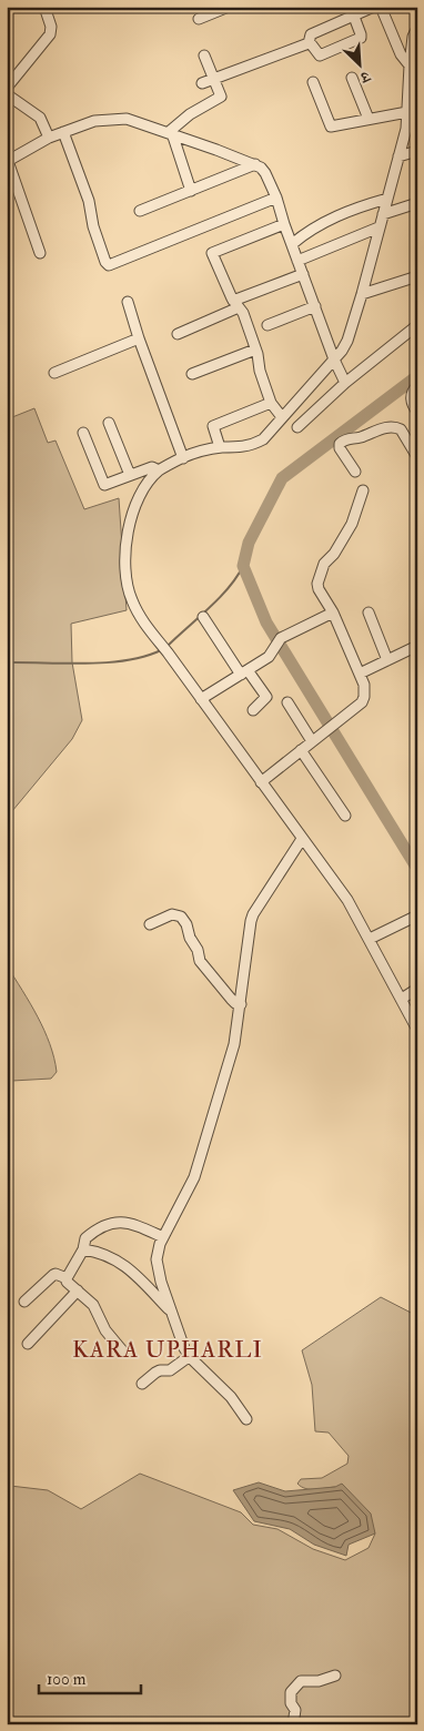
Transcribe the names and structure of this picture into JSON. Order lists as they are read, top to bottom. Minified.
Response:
{"districts":["KARA UPHARLI"],"scale_bar":"100 m","north":"bottom right"}
